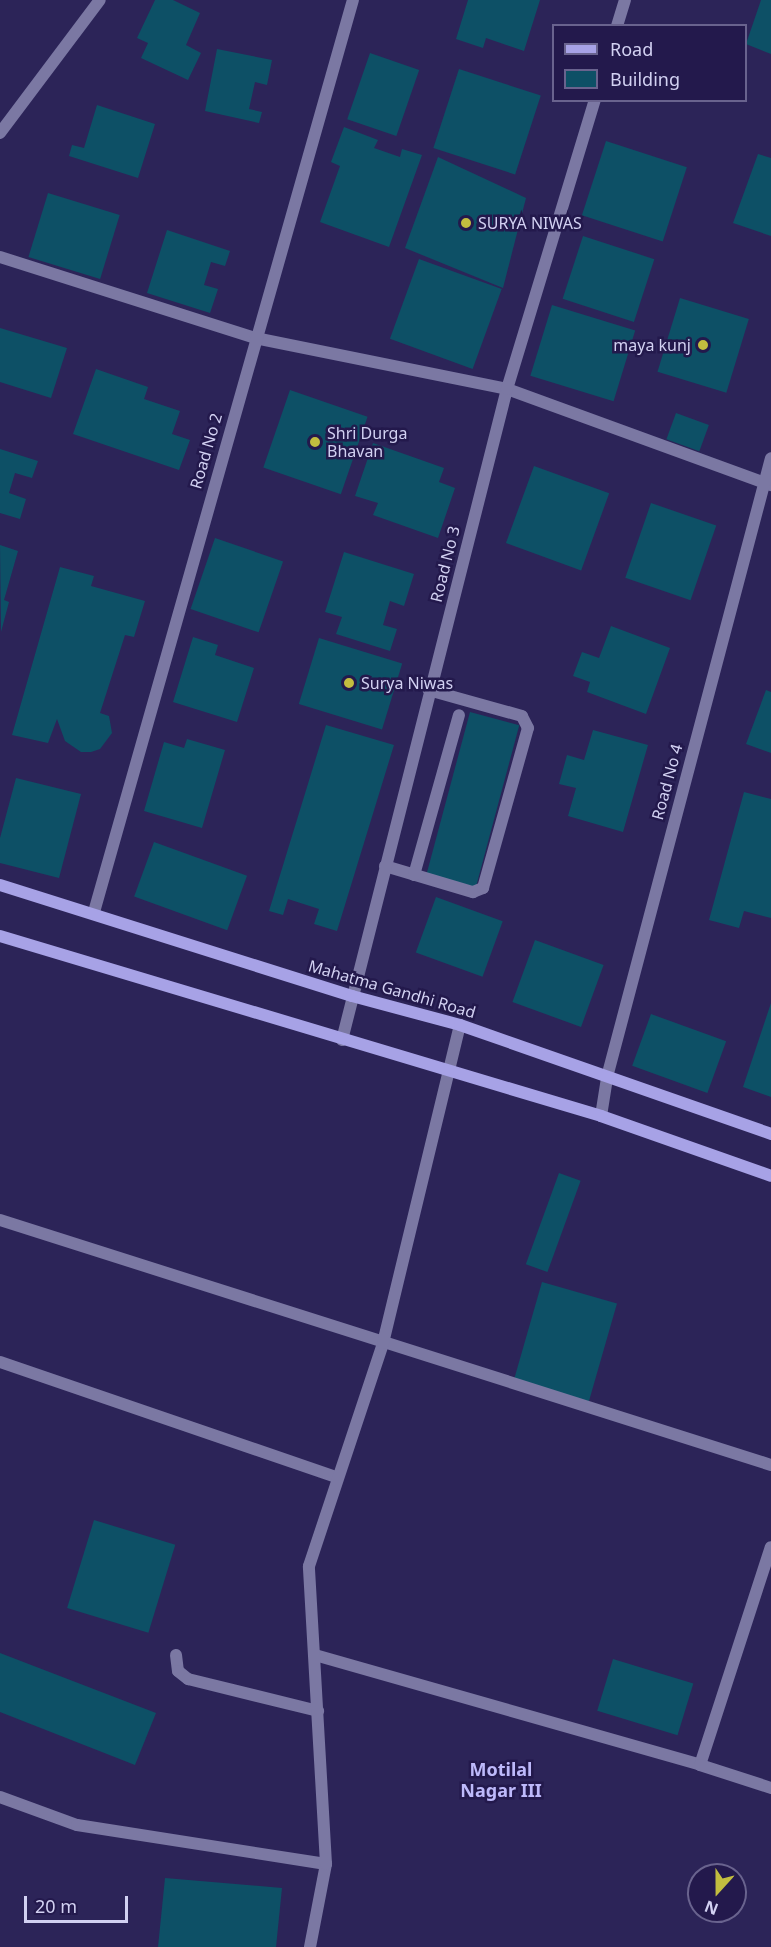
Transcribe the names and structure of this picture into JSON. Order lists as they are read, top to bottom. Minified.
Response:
{"streets":{"main road":["Mahatma Gandhi Road"],"street":["Road No 2","Road No 3","Road No 4"]},"crossings":[["Road No 2","Mahatma Gandhi Road"],["Road No 3","Mahatma Gandhi Road"],["Road No 4","Mahatma Gandhi Road"]],"districts":["Motilal Nagar III"],"places":["SURYA NIWAS","maya kunj","Shri Durga Bhavan","Surya Niwas"],"legend":["Road","Building"],"scale_bar":"20 m","north":"bottom"}
